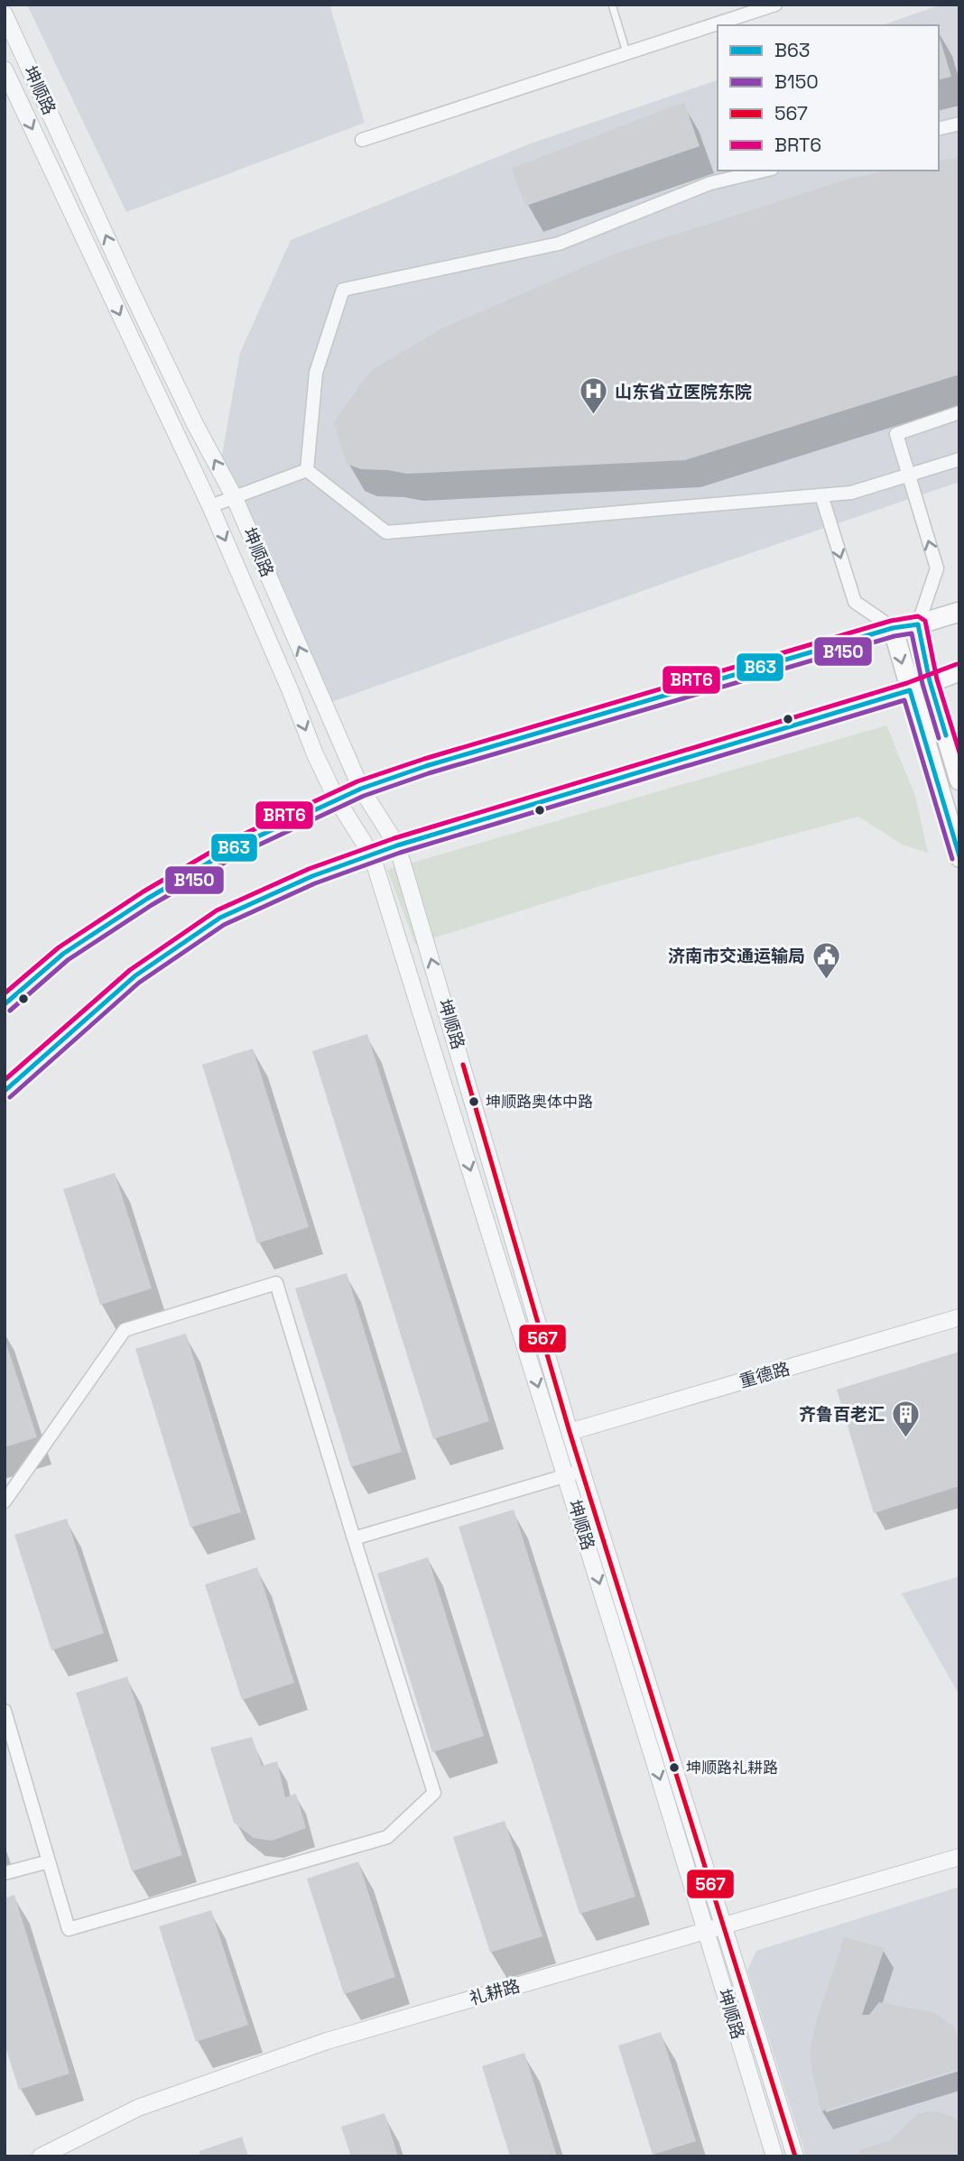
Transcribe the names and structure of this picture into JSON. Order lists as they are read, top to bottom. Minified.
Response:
{"streets":{"street":["坤顺路","重德路","礼耕路"]},"crossings":[["坤顺路","重德路"],["坤顺路","礼耕路"]],"places":{"hospital":["山东省立医院东院"],"public building":["济南市交通运输局"],"other":["坤顺路奥体中路","坤顺路礼耕路"],"building":["齐鲁百老汇"]},"lines":["transit line BRT6","transit line B63","transit line B150","transit line 567"],"legend":["B63","B150","567","BRT6"]}
